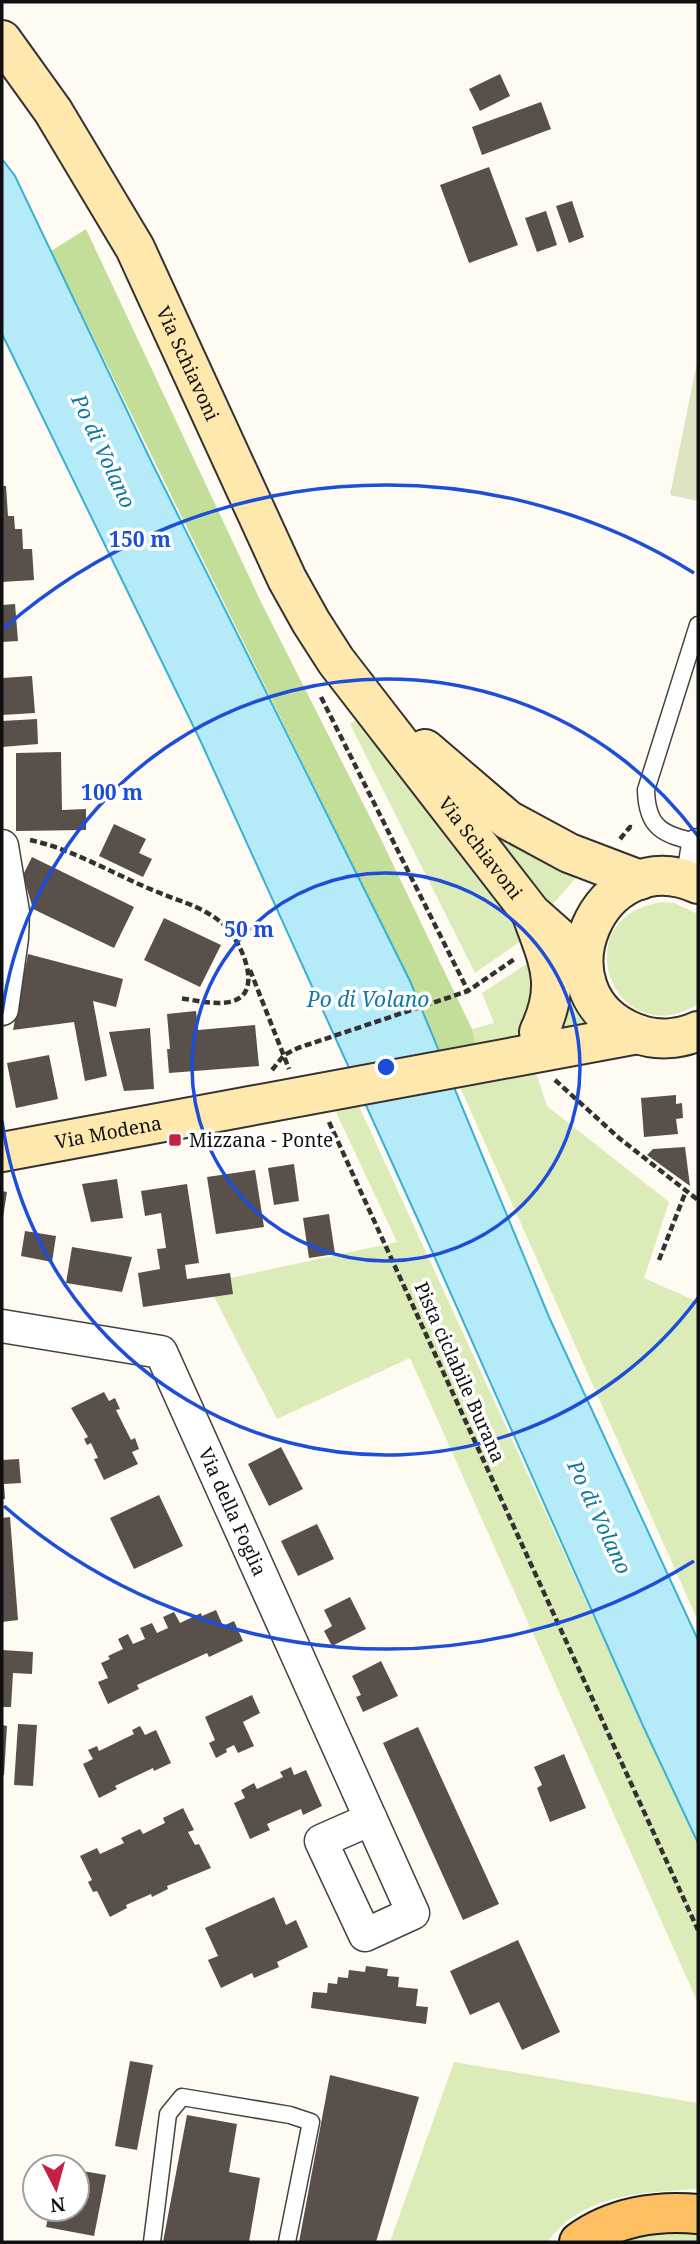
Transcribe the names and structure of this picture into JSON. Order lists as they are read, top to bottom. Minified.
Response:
{"streets":{"main road":["Via Schiavoni","Via Modena"],"street":["Via della Foglia"],"path":["Pista ciclabile Burana"]},"crossings":[["Via Schiavoni","Via Modena"],["Via Modena","Pista ciclabile Burana"]],"water":["Po di Volano"],"places":{"transit":["Mizzana - Ponte"]},"north":"bottom","rings":["150 m","100 m","50 m"]}
